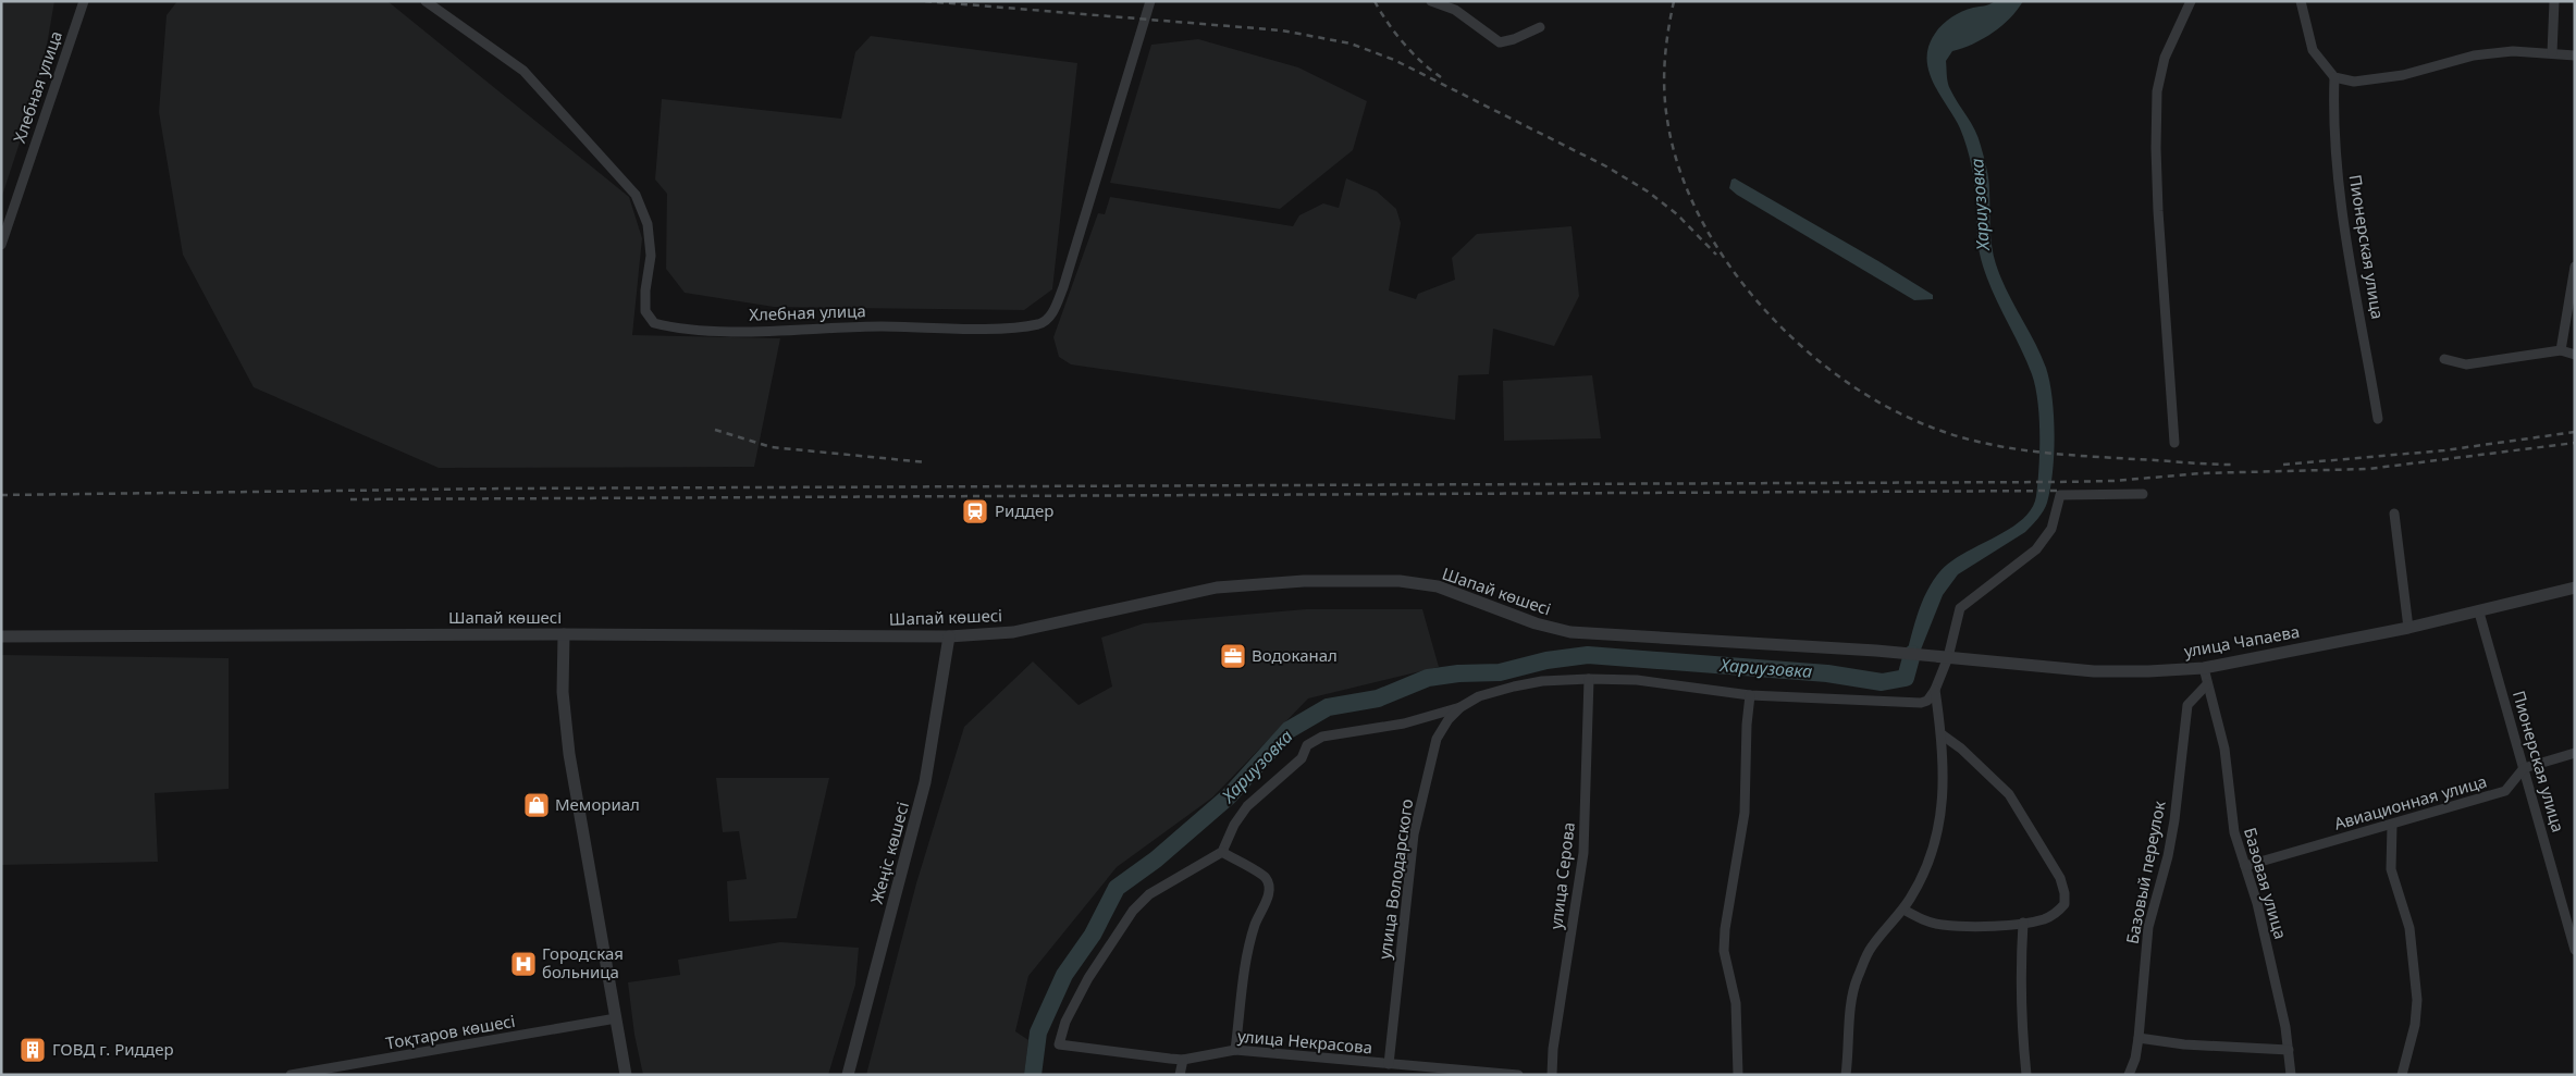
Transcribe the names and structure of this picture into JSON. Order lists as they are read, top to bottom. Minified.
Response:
{"streets":{"street":["Хлебная улица","Пионерская улица","Шапай көшесі","улица Чапаева","Авиационная улица","Жеңіс көшесі","Базовый переулок","улица Серова","улица Володарского","Базовая улица","Тоқтаров көшесі","улица Некрасова"]},"crossings":[["Пионерская улица","улица Чапаева"],["Пионерская улица","Авиационная улица"],["Шапай көшесі","улица Чапаева"],["Шапай көшесі","Жеңіс көшесі"],["улица Чапаева","Базовая улица"],["Авиационная улица","Базовая улица"],["Базовый переулок","Базовая улица"],["улица Серова","улица Володарского"],["улица Володарского","улица Некрасова"]],"water":["Хариузовка"],"places":{"station":["Риддер"],"office":["Водоканал"],"shop":["Мемориал"],"hospital":["Городская больница"],"building":["ГОВД г. Риддер"]}}
